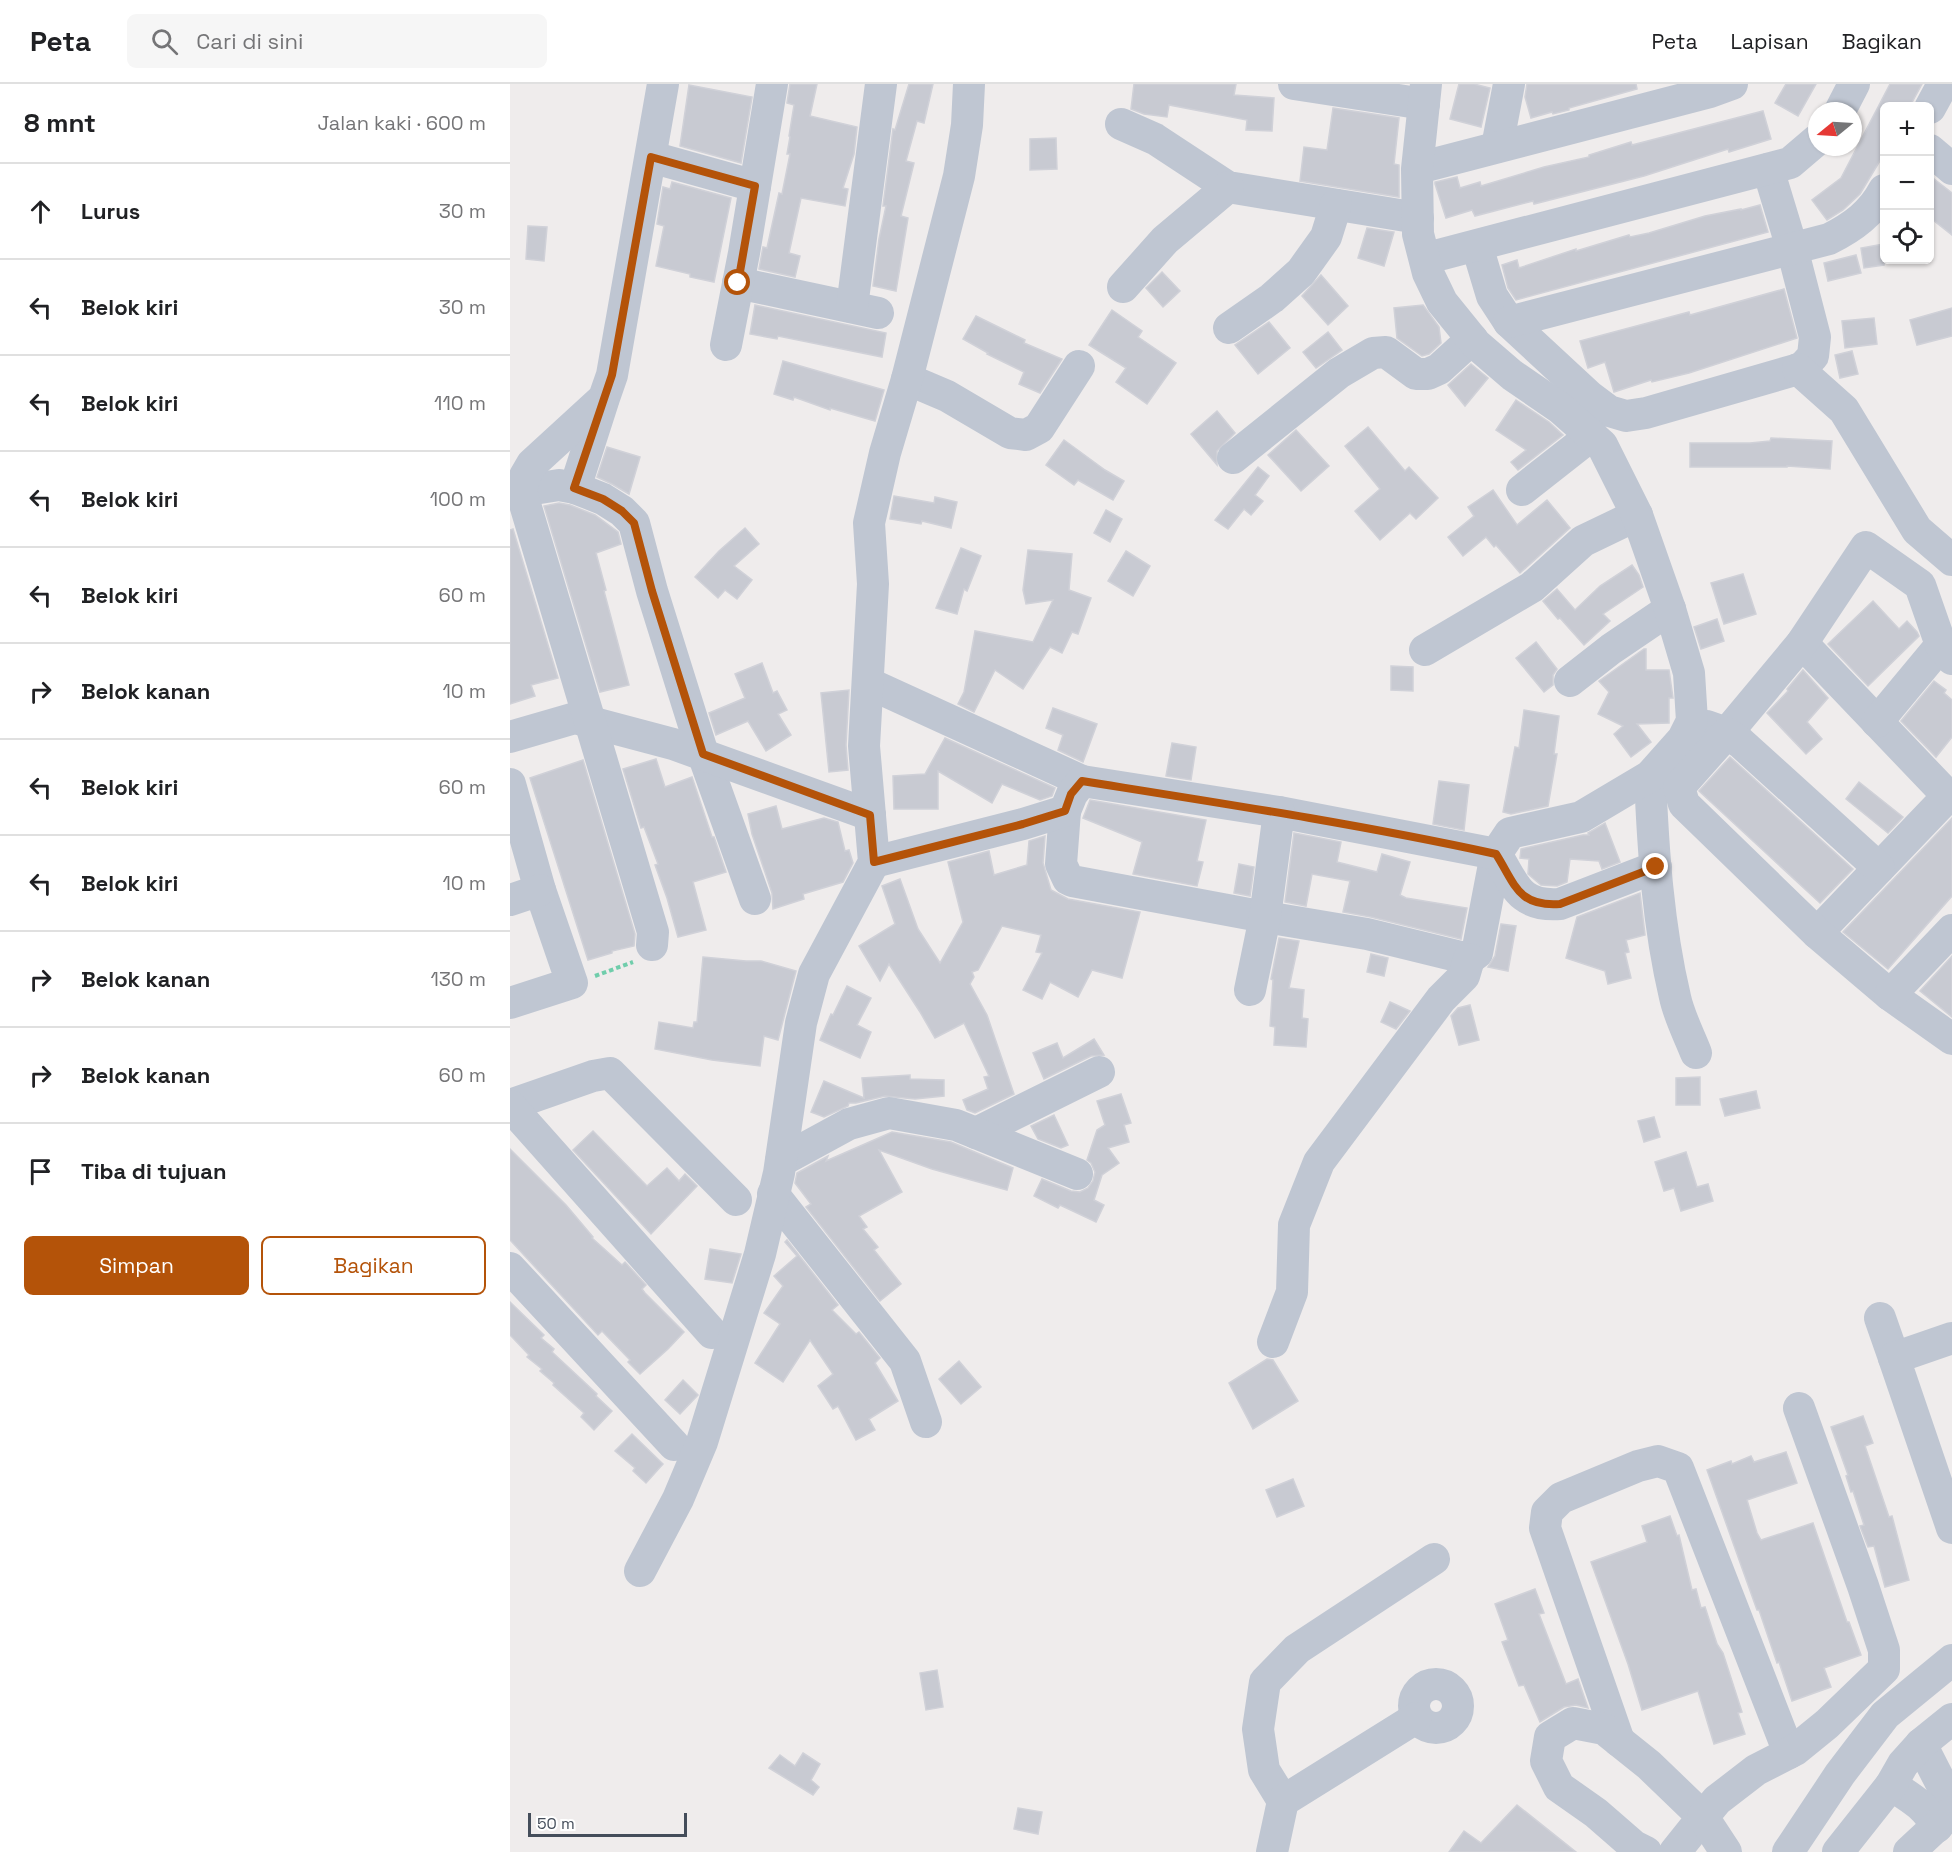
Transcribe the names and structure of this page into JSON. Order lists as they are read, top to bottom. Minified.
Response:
{"scale_bar":"50 m","north":"left","page":{"header":"Peta","search":"Cari di sini","nav":["Peta","Lapisan","Bagikan"],"heading":["8 mnt","Jalan kaki · 600 m"],"map_buttons":["+","−"],"list":[["Lurus","30 m"],["Belok kiri","30 m"],["Belok kiri","110 m"],["Belok kiri","100 m"],["Belok kiri","60 m"],["Belok kanan","10 m"],["Belok kiri","60 m"],["Belok kiri","10 m"],["Belok kanan","130 m"],["Belok kanan","60 m"],"Tiba di tujuan"],"buttons":["Simpan","Bagikan"],"scale":"50 m"}}
